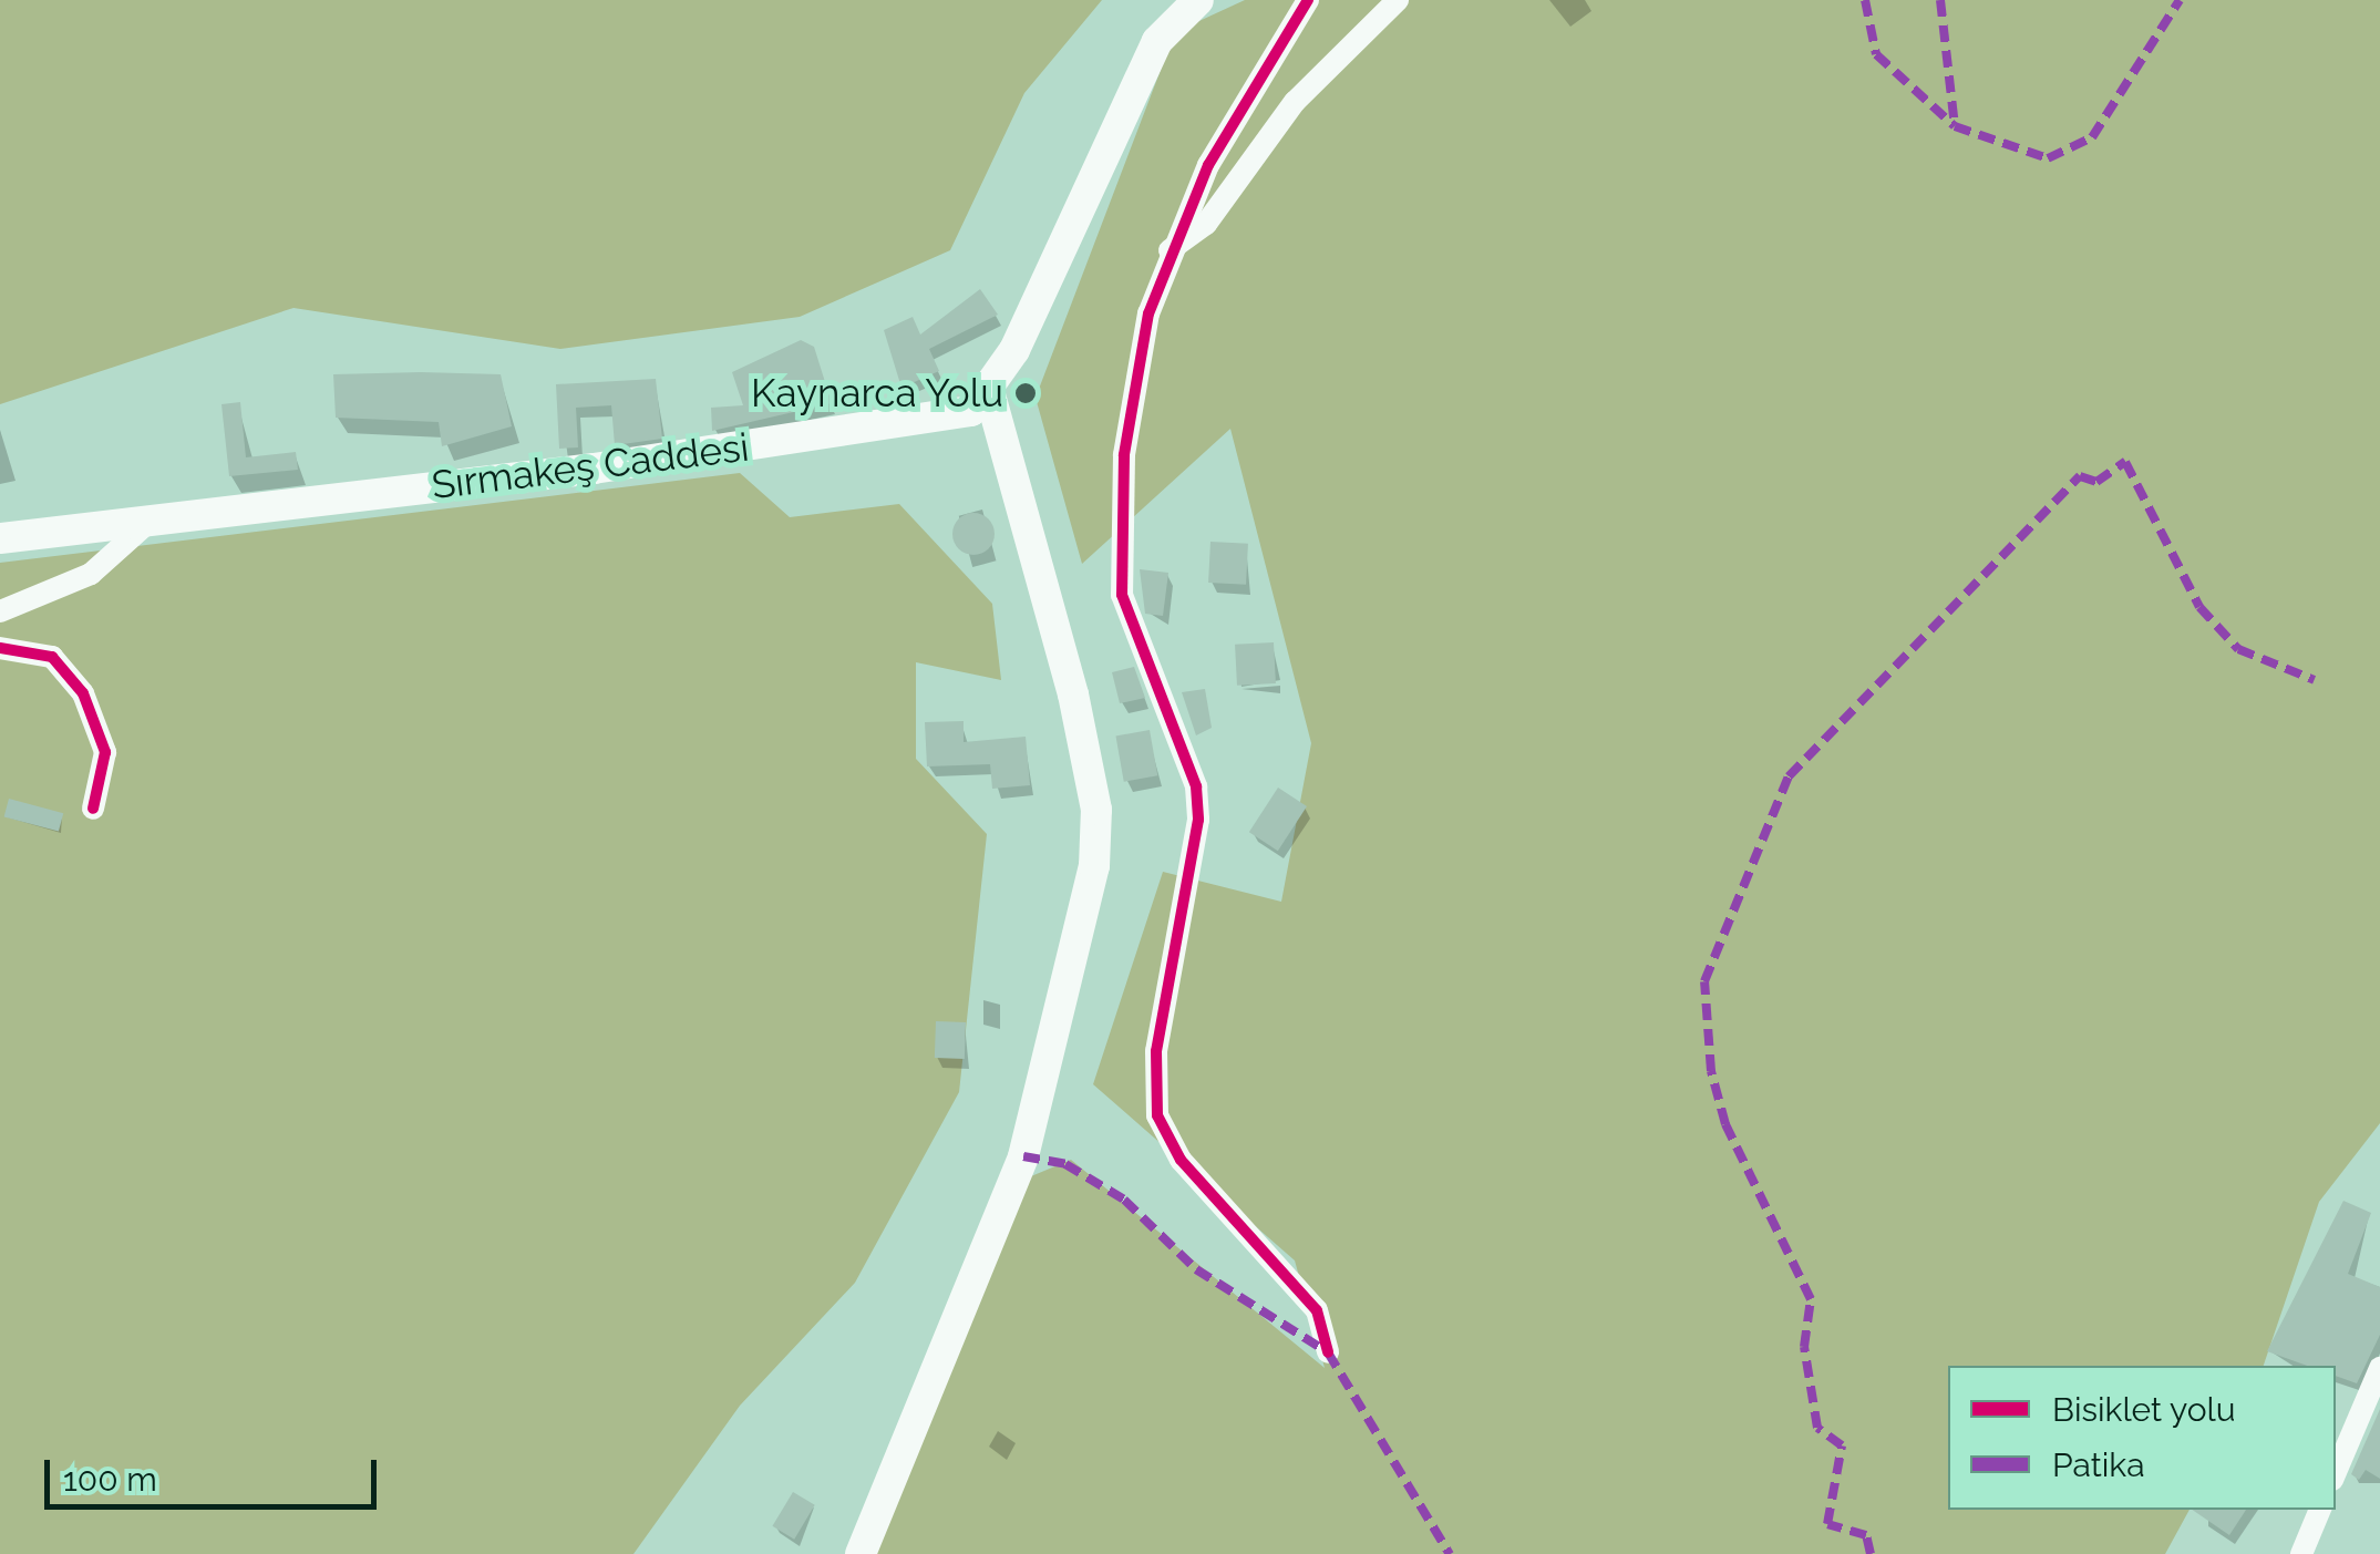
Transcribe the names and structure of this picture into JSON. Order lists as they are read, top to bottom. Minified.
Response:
{"streets":{"main road":["Sırmakeş Caddesi"]},"places":["Kaynarca Yolu"],"legend":["Bisiklet yolu","Patika"],"scale_bar":"100 m"}
